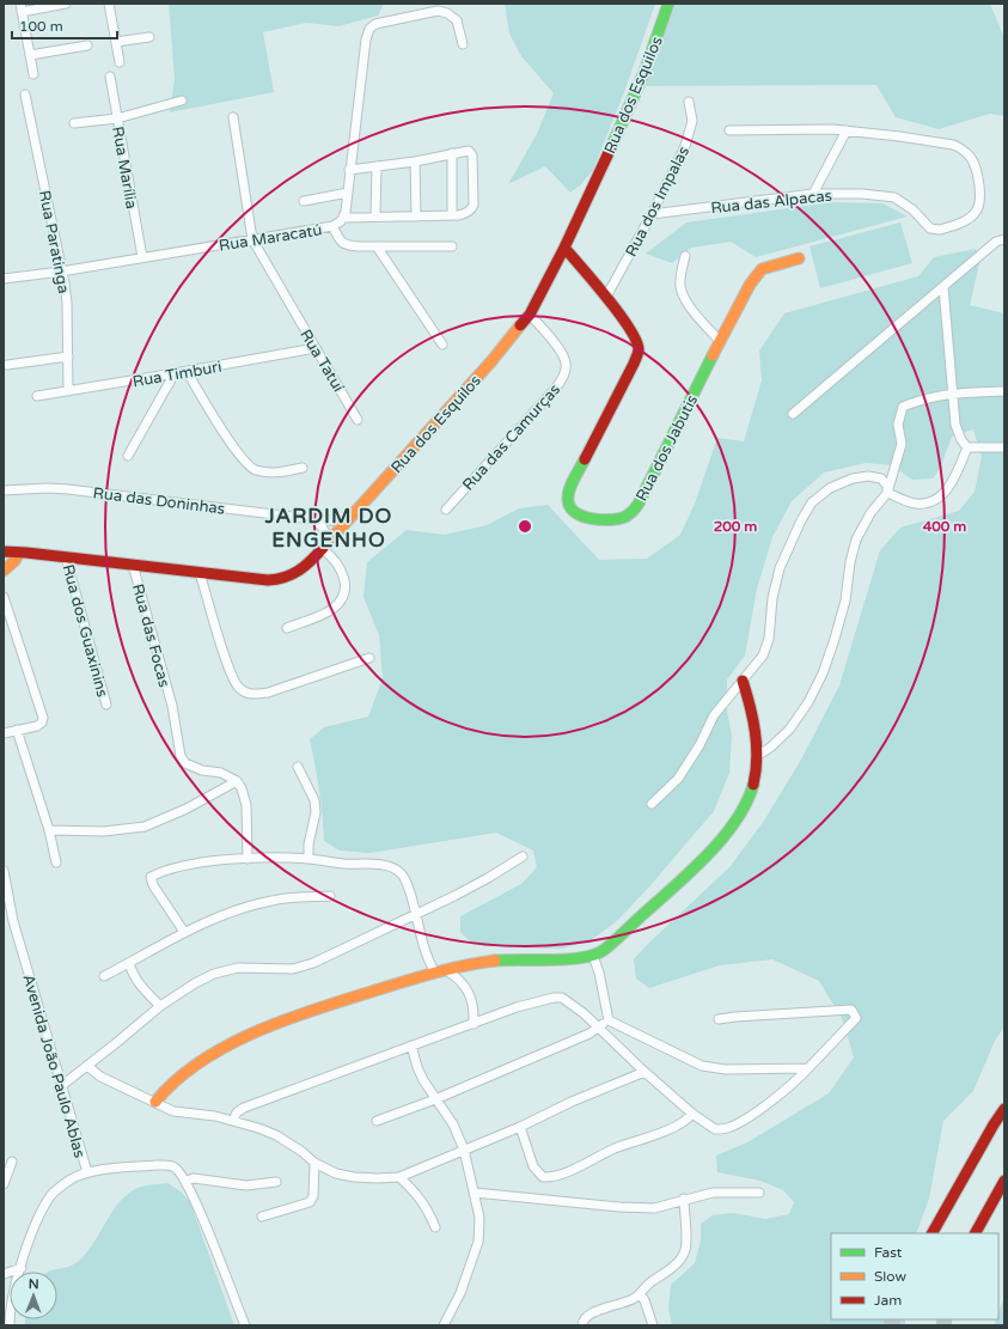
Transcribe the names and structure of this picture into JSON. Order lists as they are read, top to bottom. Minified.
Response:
{"streets":{"main road":["Rua dos Esquilos","Rua dos Jabutis"],"street":["Rua Marília","Rua dos Impalas","Rua das Alpacas","Rua Maracatú","Rua Paratinga","Rua Tatuí","Rua Timburi","Rua das Camurças","Rua das Doninhas","Rua dos Guaxinins","Rua das Focas","Avenida João Paulo Ablas"]},"crossings":[["Rua dos Esquilos","Rua das Camurças"],["Rua dos Esquilos","Rua dos Jabutis"],["Rua dos Esquilos","Rua das Doninhas"],["Rua dos Esquilos","Rua dos Guaxinins"],["Rua dos Esquilos","Rua das Focas"],["Rua Marília","Rua Maracatú"],["Rua dos Impalas","Rua das Alpacas"],["Rua dos Impalas","Rua dos Jabutis"],["Rua Maracatú","Rua Paratinga"],["Rua Maracatú","Rua Tatuí"],["Rua Paratinga","Rua Timburi"],["Rua Tatuí","Rua Timburi"]],"districts":["JARDIM DO ENGENHO"],"legend":["Fast","Slow","Jam"],"scale_bar":"100 m","north":"top","rings":["200 m","400 m"]}
